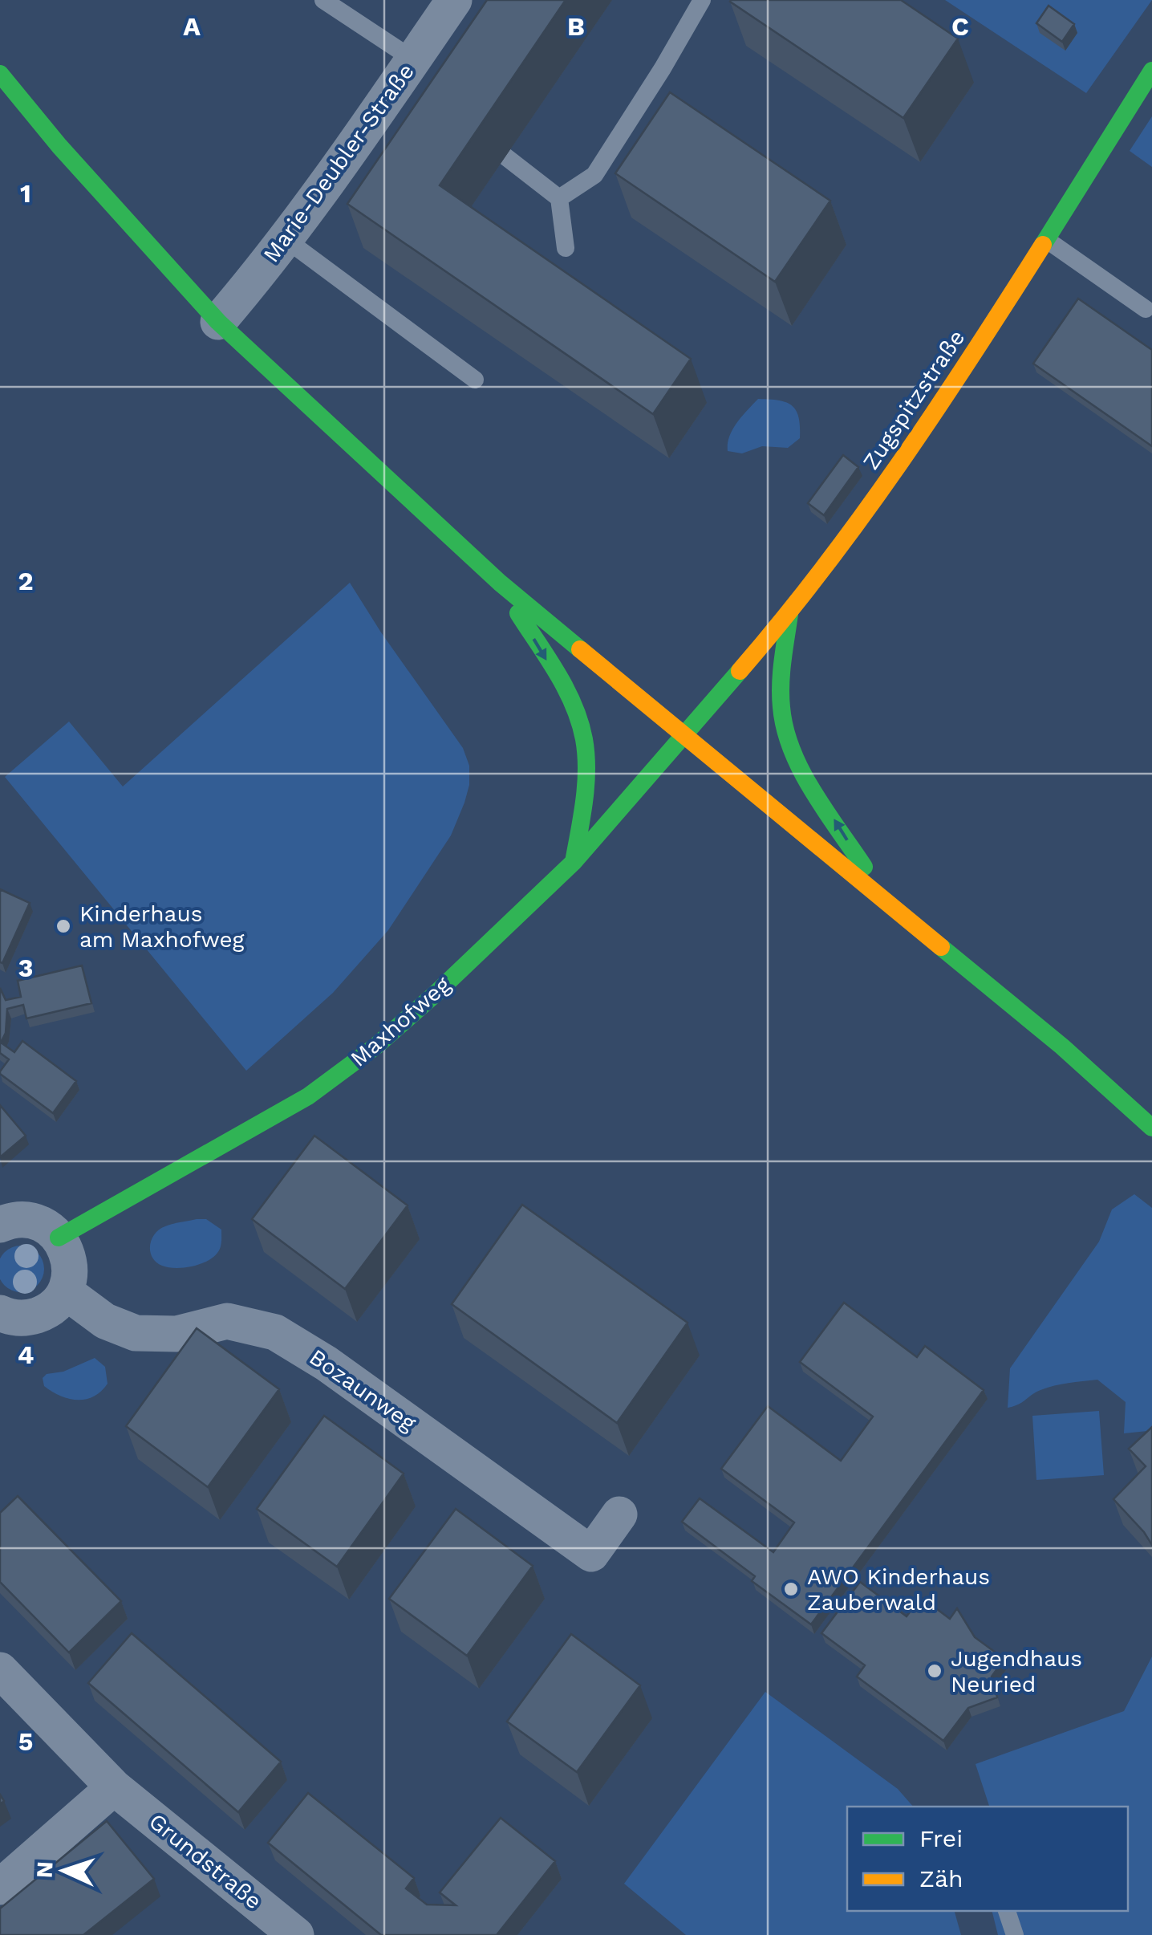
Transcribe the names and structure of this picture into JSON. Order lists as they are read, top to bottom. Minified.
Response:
{"streets":{"street":["Marie-Deubler-Straße","Zugspitzstraße","Maxhofweg","Bozaunweg","Grundstraße"]},"crossings":[["Zugspitzstraße","Maxhofweg"]],"places":["Kinderhaus am Maxhofweg","AWO Kinderhaus Zauberwald","Jugendhaus Neuried"],"legend":["Frei","Zäh"],"north":"left","grid":{"columns":["A","B","C"],"rows":["1","2","3","4","5"]}}
